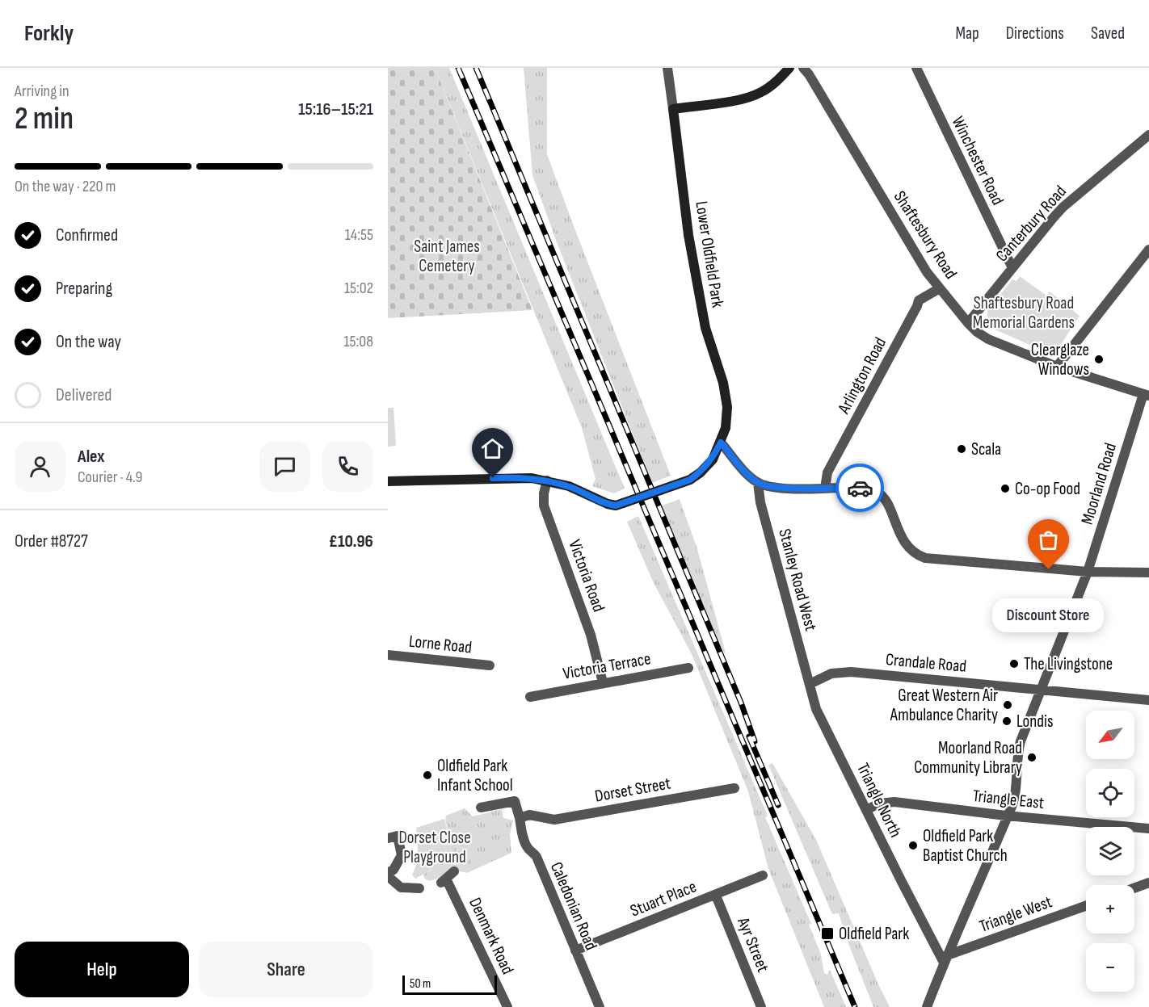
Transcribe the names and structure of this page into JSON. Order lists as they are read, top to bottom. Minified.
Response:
{"streets":{"main road":["Lower Oldfield Park"],"street":["Winchester Road","Canterbury Road","Shaftesbury Road","Arlington Road","Moorland Road","Victoria Road","Stanley Road West","Lorne Road","Crandale Road","Victoria Terrace","Dorset Street","Triangle East","Triangle North","Stuart Place","Caledonian Road","Triangle West","Denmark Road","Ayr Street"]},"crossings":[["Winchester Road","Canterbury Road"],["Canterbury Road","Shaftesbury Road"],["Shaftesbury Road","Arlington Road"],["Shaftesbury Road","Moorland Road"],["Lower Oldfield Park","Victoria Road"],["Moorland Road","Crandale Road"],["Moorland Road","Triangle East"],["Moorland Road","Triangle North"],["Moorland Road","Triangle West"],["Victoria Road","Victoria Terrace"],["Stanley Road West","Crandale Road"],["Stanley Road West","Triangle North"],["Crandale Road","Triangle North"],["Dorset Street","Caledonian Road"],["Triangle East","Triangle North"],["Triangle North","Triangle West"],["Stuart Place","Caledonian Road"],["Stuart Place","Ayr Street"]],"parks":["Saint James Cemetery","Shaftesbury Road Memorial Gardens","Dorset Close Playground"],"places":{"other":["Clearglaze Windows","Scala","Co-op Food","Discount Store","The Livingstone","Great Western Air Ambulance Charity","Londis","Moorland Road Community Library","Oldfield Park Infant School","Oldfield Park Baptist Church"],"transit":["Oldfield Park"]},"scale_bar":"50 m","north":"bottom left","page":{"header":"Forkly","nav":["Map","Directions","Saved"],"heading":["2 min","Arriving in","15:16–15:21"],"panel":["Alex","Courier · 4.9","Order #8727","£10.96"],"bar":"On the way · 220 m","list":[["Confirmed","14:55"],["Preparing","15:02"],["On the way","15:08"],"Delivered"],"bubble":"Discount Store","map_buttons":["+","−"],"buttons":["Help","Share"],"scale":"50 m"}}
